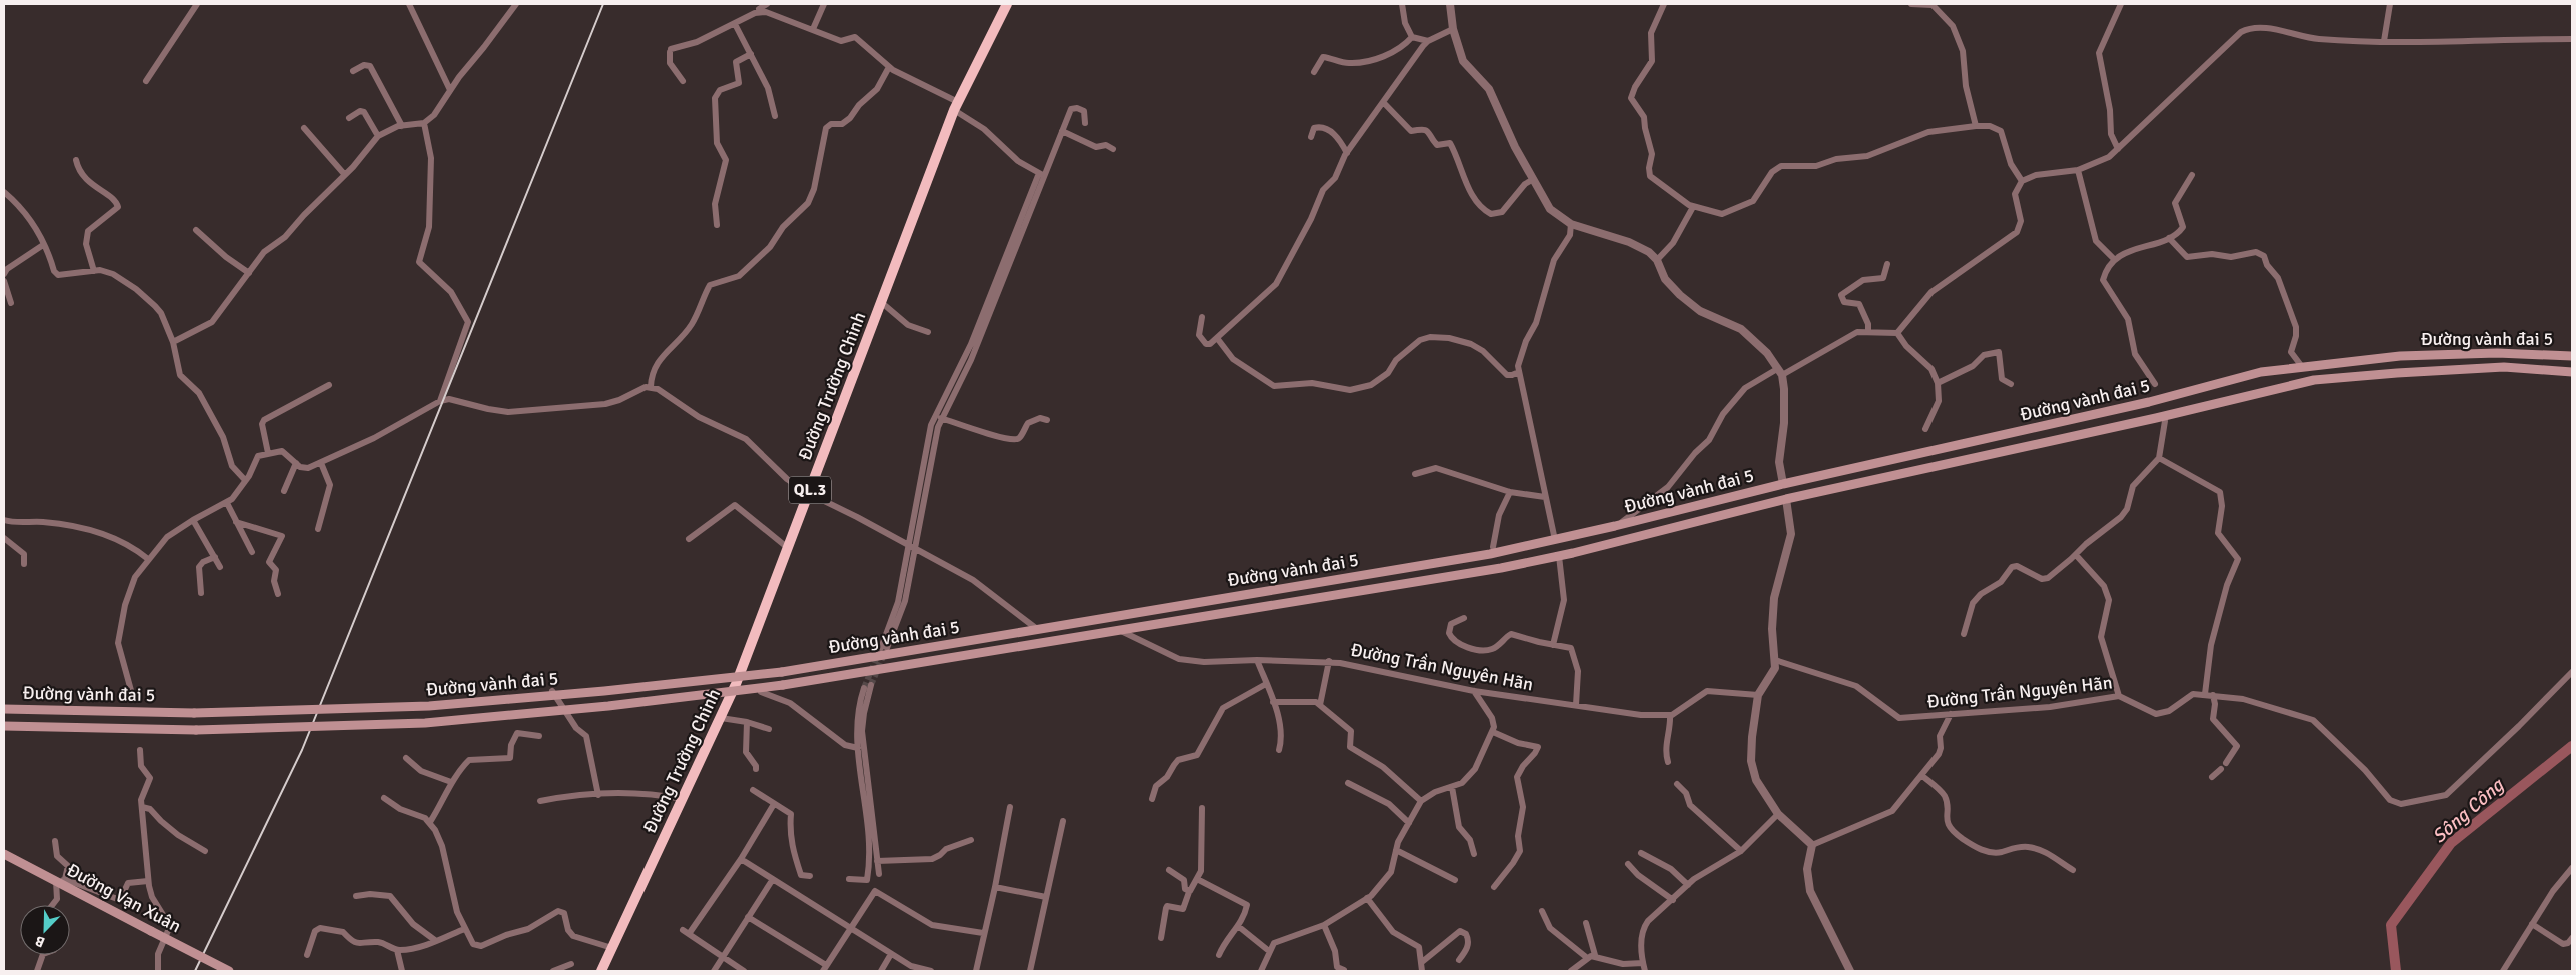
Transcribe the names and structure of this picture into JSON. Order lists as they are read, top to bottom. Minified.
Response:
{"streets":{"highway":["Đường Trường Chinh","QL.3"],"main road":["Đường vành đai 5","Đường Vạn Xuân"],"street":["Đường Trần Nguyên Hãn"]},"crossings":[["Đường vành đai 5","Đường Trần Nguyên Hãn"]],"water":["Sông Công"],"north":"bottom left"}
